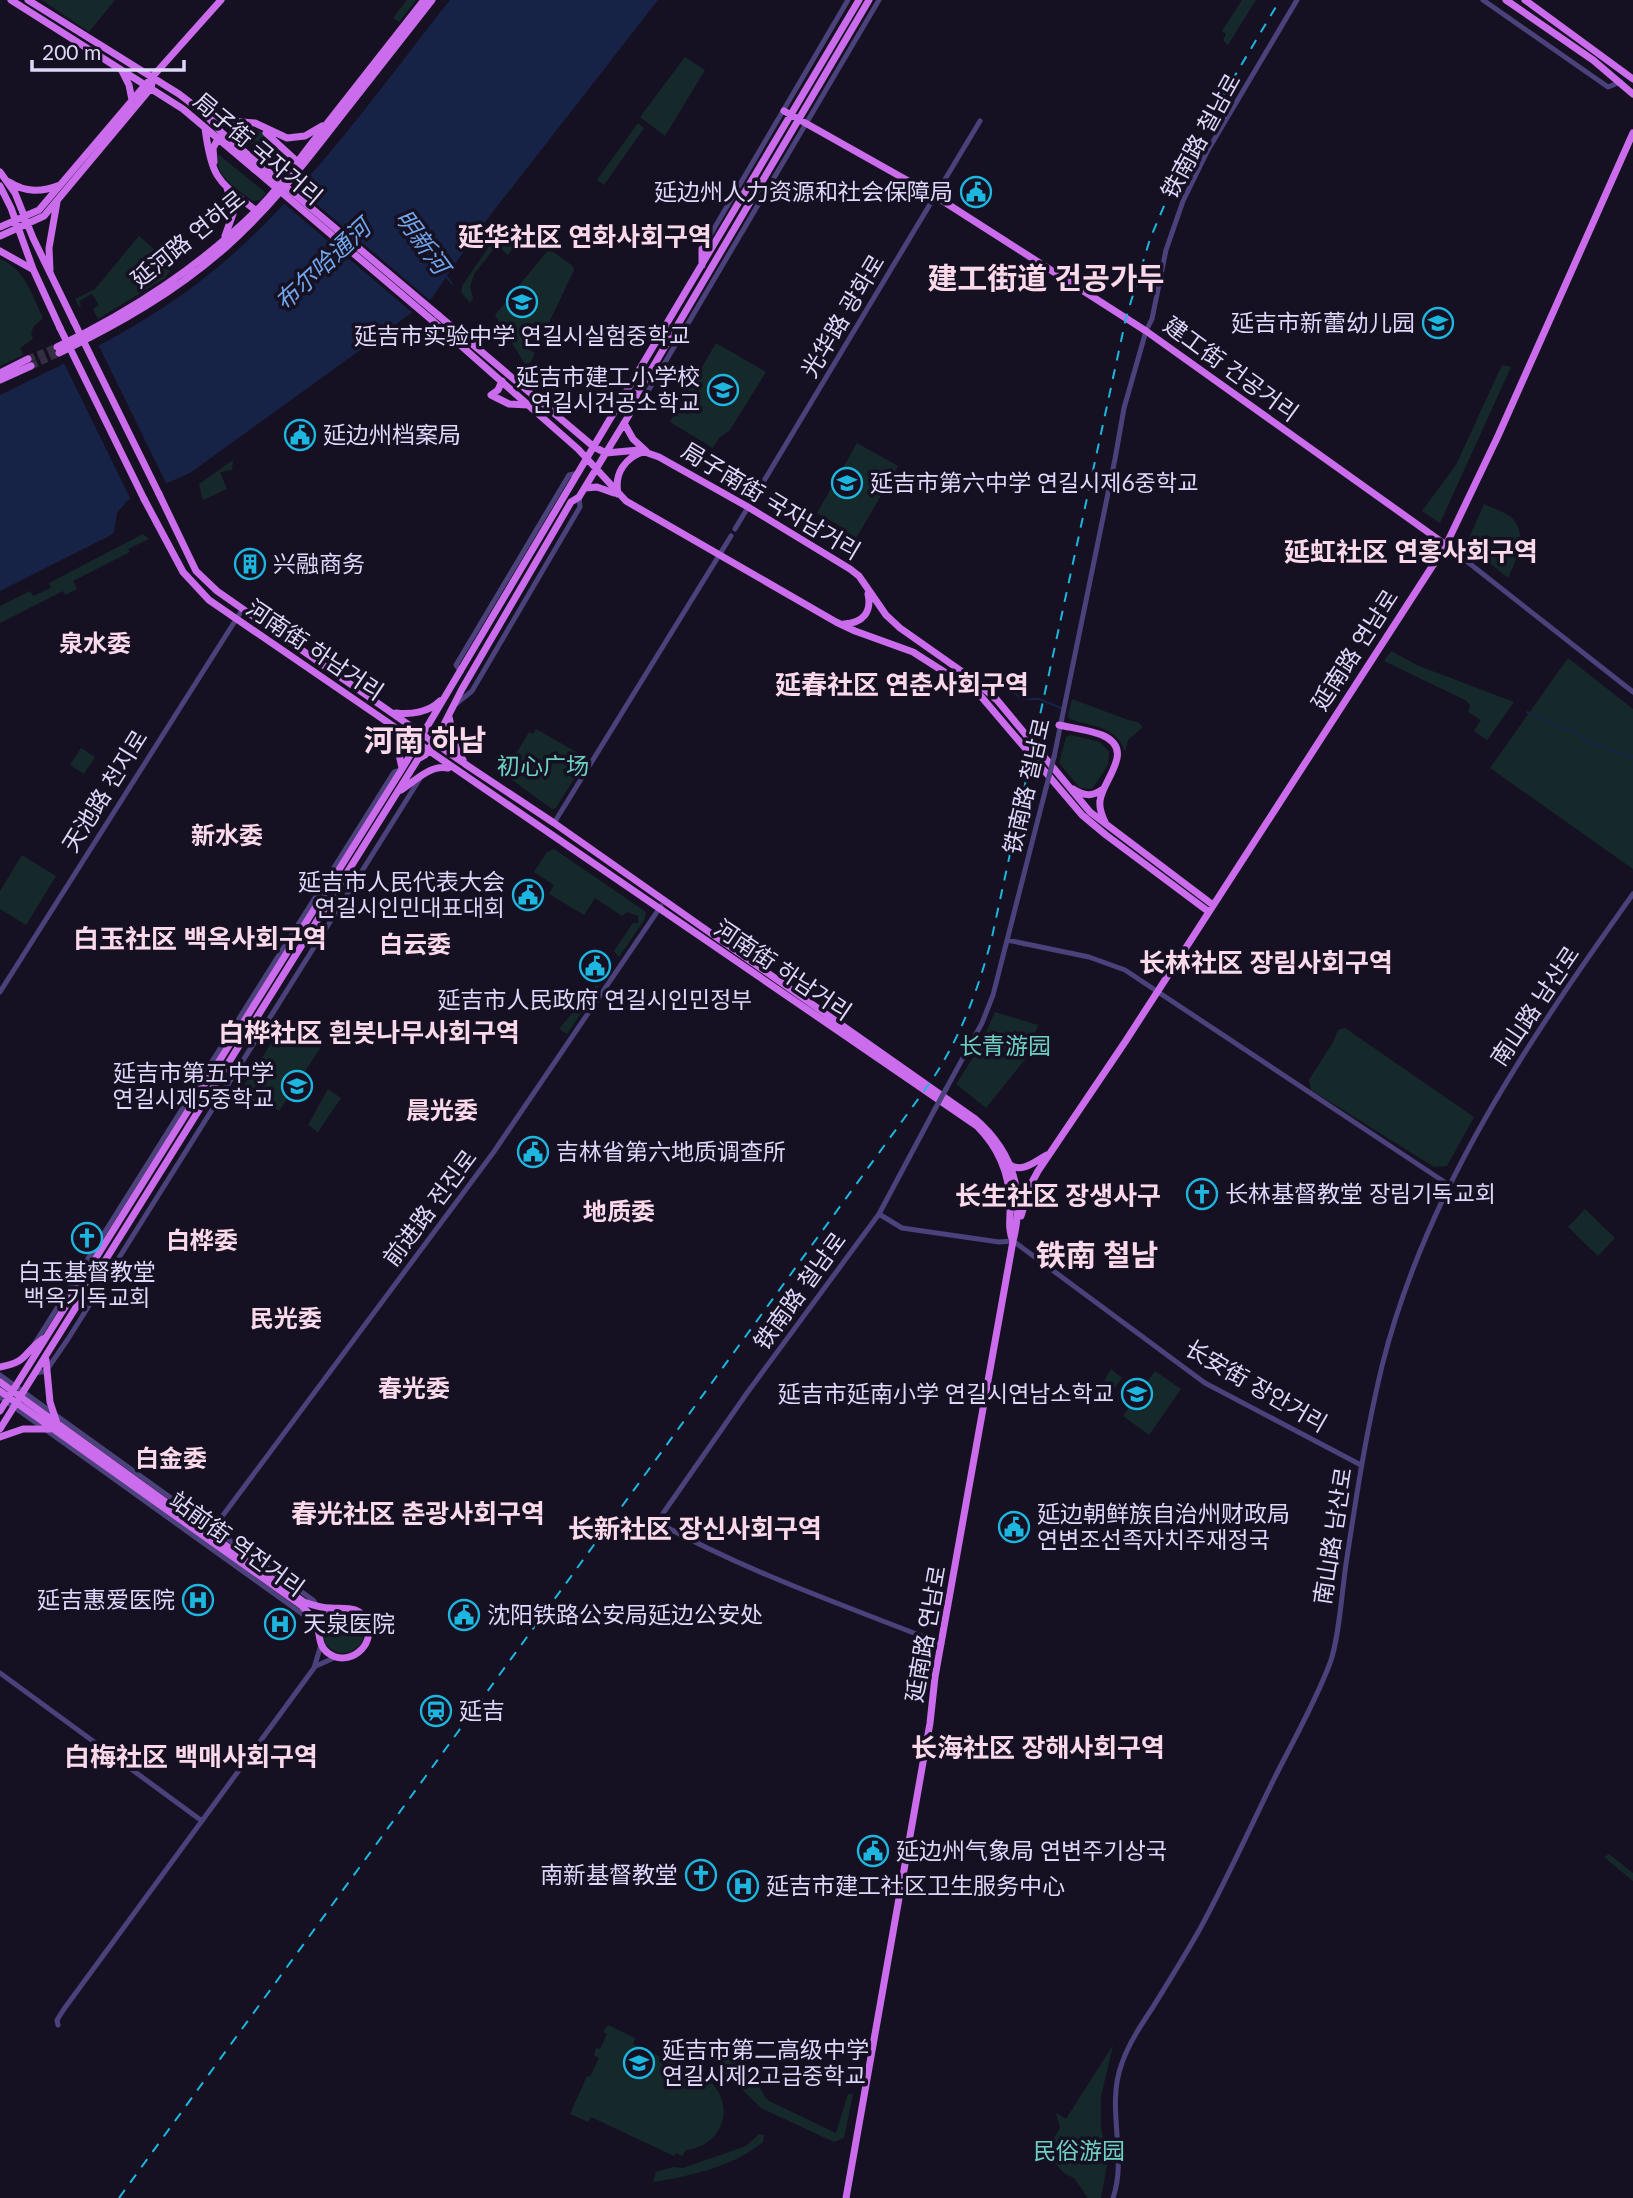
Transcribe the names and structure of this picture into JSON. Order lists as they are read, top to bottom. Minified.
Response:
{"streets":{"main road":["局子街 국자거리","延河路 연하로","建工街 건공거리","局子南街 국자남거리","河南街 하남거리","延南路 연남로","站前街 역전거리"],"street":["铁南路 철남로","光华路 광화로","天池路 천지로","南山路 남산로","前进路 전진로","长安街 장안거리"]},"crossings":[["铁南路 철남로","建工街 건공거리"],["铁南路 철남로","延南路 연남로"],["局子街 국자거리","局子南街 국자남거리"],["光华路 광화로","建工街 건공거리"],["光华路 광화로","局子南街 국자남거리"],["建工街 건공거리","延南路 연남로"],["局子南街 국자남거리","延南路 연남로"],["河南街 하남거리","延南路 연남로"],["河南街 하남거리","天池路 천지로"],["河南街 하남거리","前进路 전진로"],["延南路 연남로","长安街 장안거리"],["南山路 남산로","长安街 장안거리"],["前进路 전진로","站前街 역전거리"]],"districts":["延华社区 연화사회구역","建工街道 건공가두","延虹社区 연홍사회구역","泉水委","延春社区 연춘사회구역","河南 하남","新水委","白玉社区 백옥사회구역","白云委","长林社区 장림사회구역","白桦社区 흰봇나무사회구역","晨光委","长生社区 장생사구","地质委","白桦委","铁南 철남","民光委","春光委","白金委","春光社区 춘광사회구역","长新社区 장신사회구역","长海社区 장해사회구역","白梅社区 백매사회구역"],"water":["明新河","布尔哈通河"],"parks":["初心广场","长青游园","民俗游园"],"places":{"public building":["延边州人力资源和社会保障局","延边州档案局","延吉市人民代表大会 연길시인민대표대회","延吉市人民政府 연길시인민정부","吉林省第六地质调查所","延边朝鲜族自治州财政局 연변조선족자치주재정국","沈阳铁路公安局延边公安处","延边州气象局 연변주기상국"],"school or university":["延吉市实验中学 연길시실험중학교","延吉市新蕾幼儿园","延吉市建工小学校 연길시건공소학교","延吉市第六中学 연길시제6중학교","延吉市第五中学 연길시제5중학교","延吉市延南小学 연길시연남소학교","延吉市第二高级中学 연길시제2고급중학교"],"building":["兴融商务"],"church":["长林基督教堂 장림기독교회","白玉基督教堂 백옥기독교회","南新基督教堂"],"hospital":["延吉惠爱医院","天泉医院","延吉市建工社区卫生服务中心"],"station":["延吉"]},"scale_bar":"200 m"}
